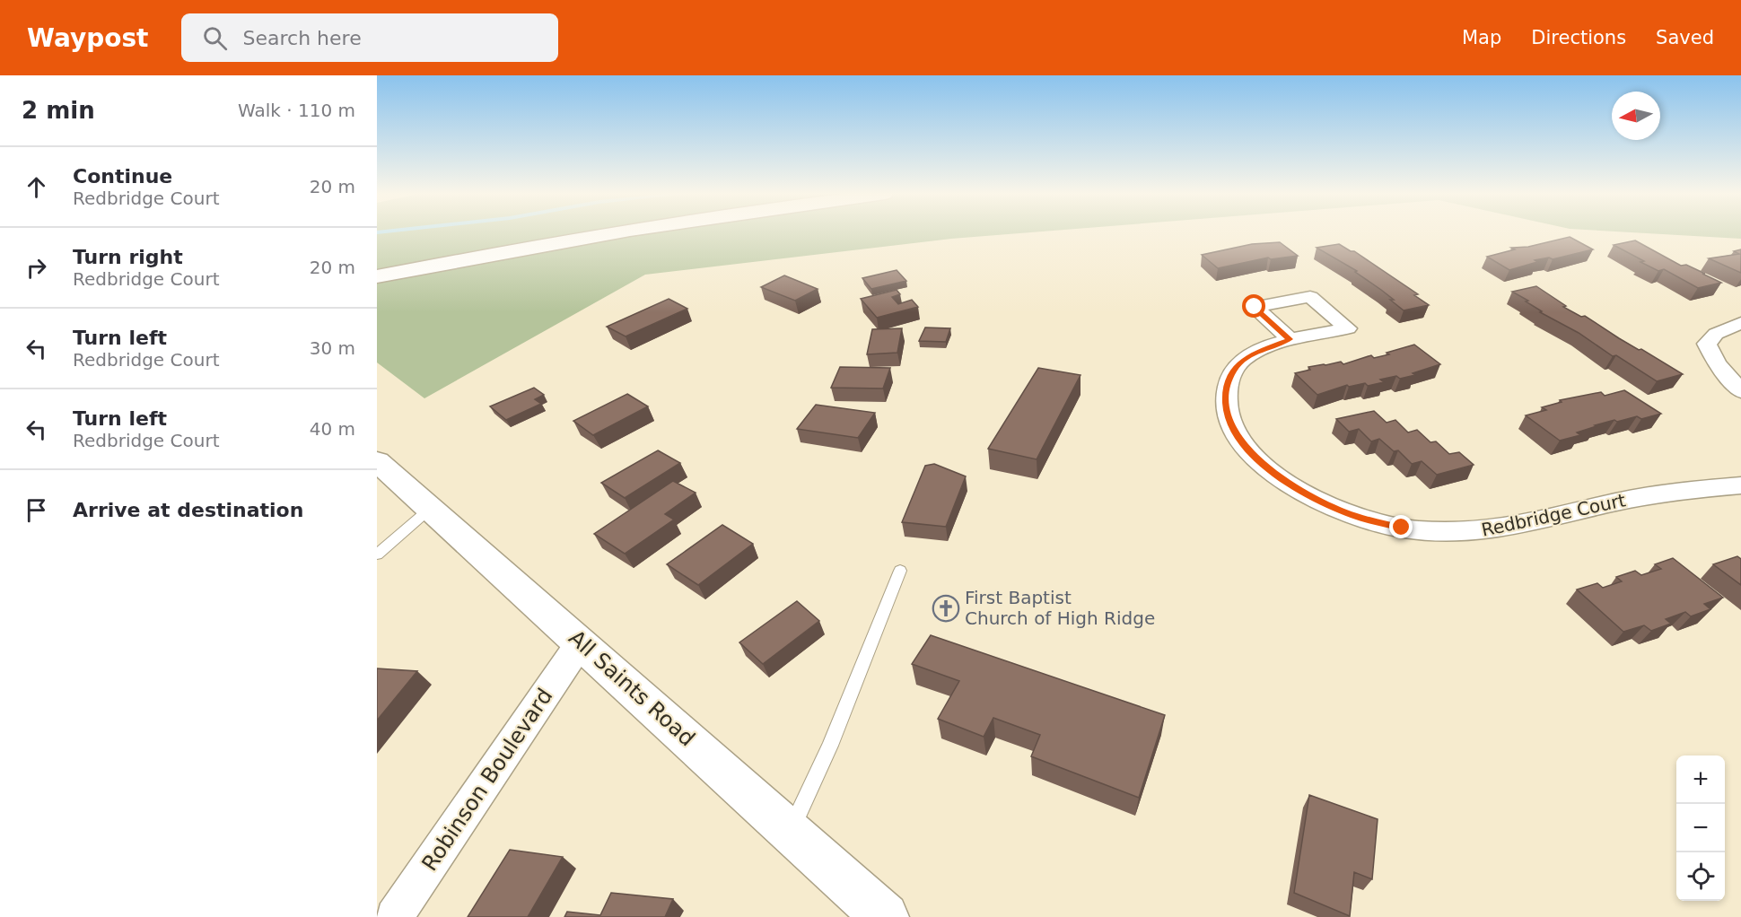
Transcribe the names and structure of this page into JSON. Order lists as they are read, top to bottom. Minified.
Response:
{"streets":{"main road":["All Saints Road"],"street":["Redbridge Court","Robinson Boulevard"]},"crossings":[["All Saints Road","Robinson Boulevard"]],"places":{"church":["First Baptist Church of High Ridge"]},"north":"left","page":{"header":"Waypost","search":"Search here","nav":["Map","Directions","Saved"],"heading":["2 min","Walk · 110 m"],"list":[["Continue","Redbridge Court","20 m"],["Turn right","Redbridge Court","20 m"],["Turn left","Redbridge Court","30 m"],["Turn left","Redbridge Court","40 m"],"Arrive at destination"],"map_buttons":["+","−"]}}
